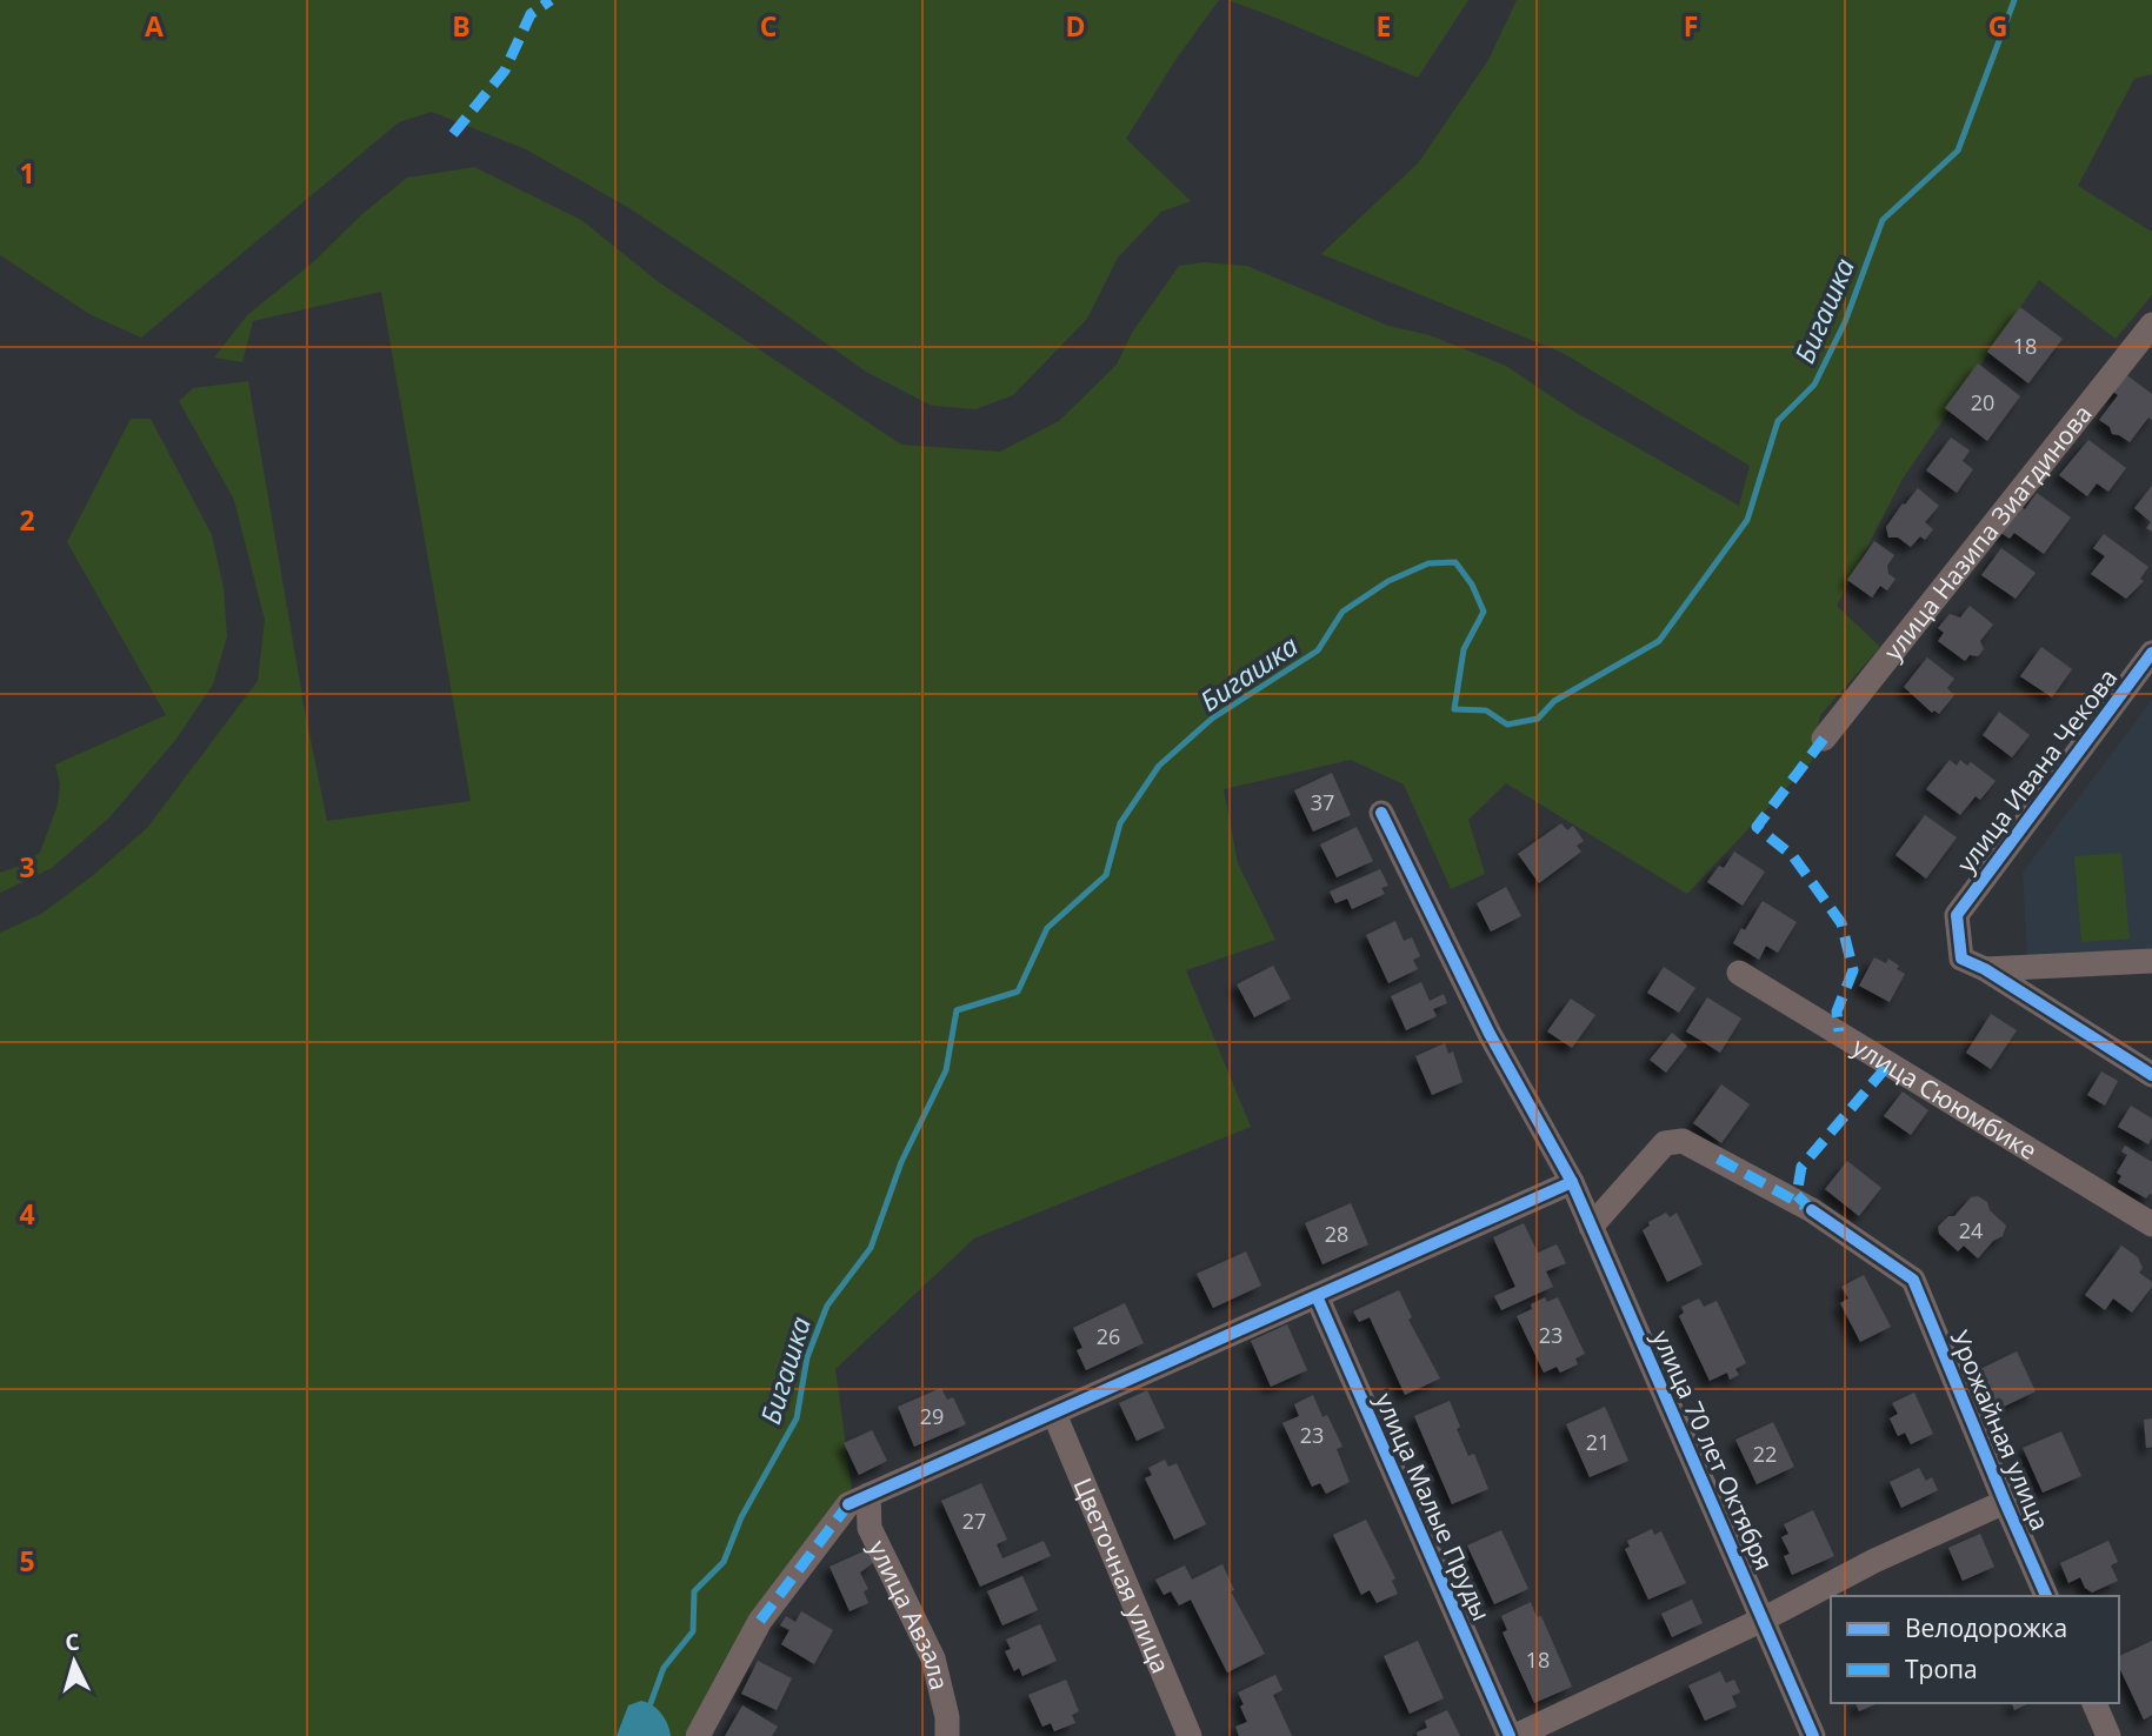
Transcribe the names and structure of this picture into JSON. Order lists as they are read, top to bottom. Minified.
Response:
{"streets":{"street":["улица Назипа Зиатдинова","улица Ивана Чекова","улица Сююмбике","Урожайная улица","улица 70 лет Октября","улица Малые Пруды","Цветочная улица","улица Авзала"]},"crossings":[["Урожайная улица","улица 70 лет Октября"]],"water":["Бигашка"],"house_numbers":["18","20","37","24","28","23","26","29","23","21","22","27","18"],"legend":["Велодорожка","Тропа"],"north":"top","grid":{"columns":["A","B","C","D","E","F","G"],"rows":["1","2","3","4","5"]}}
